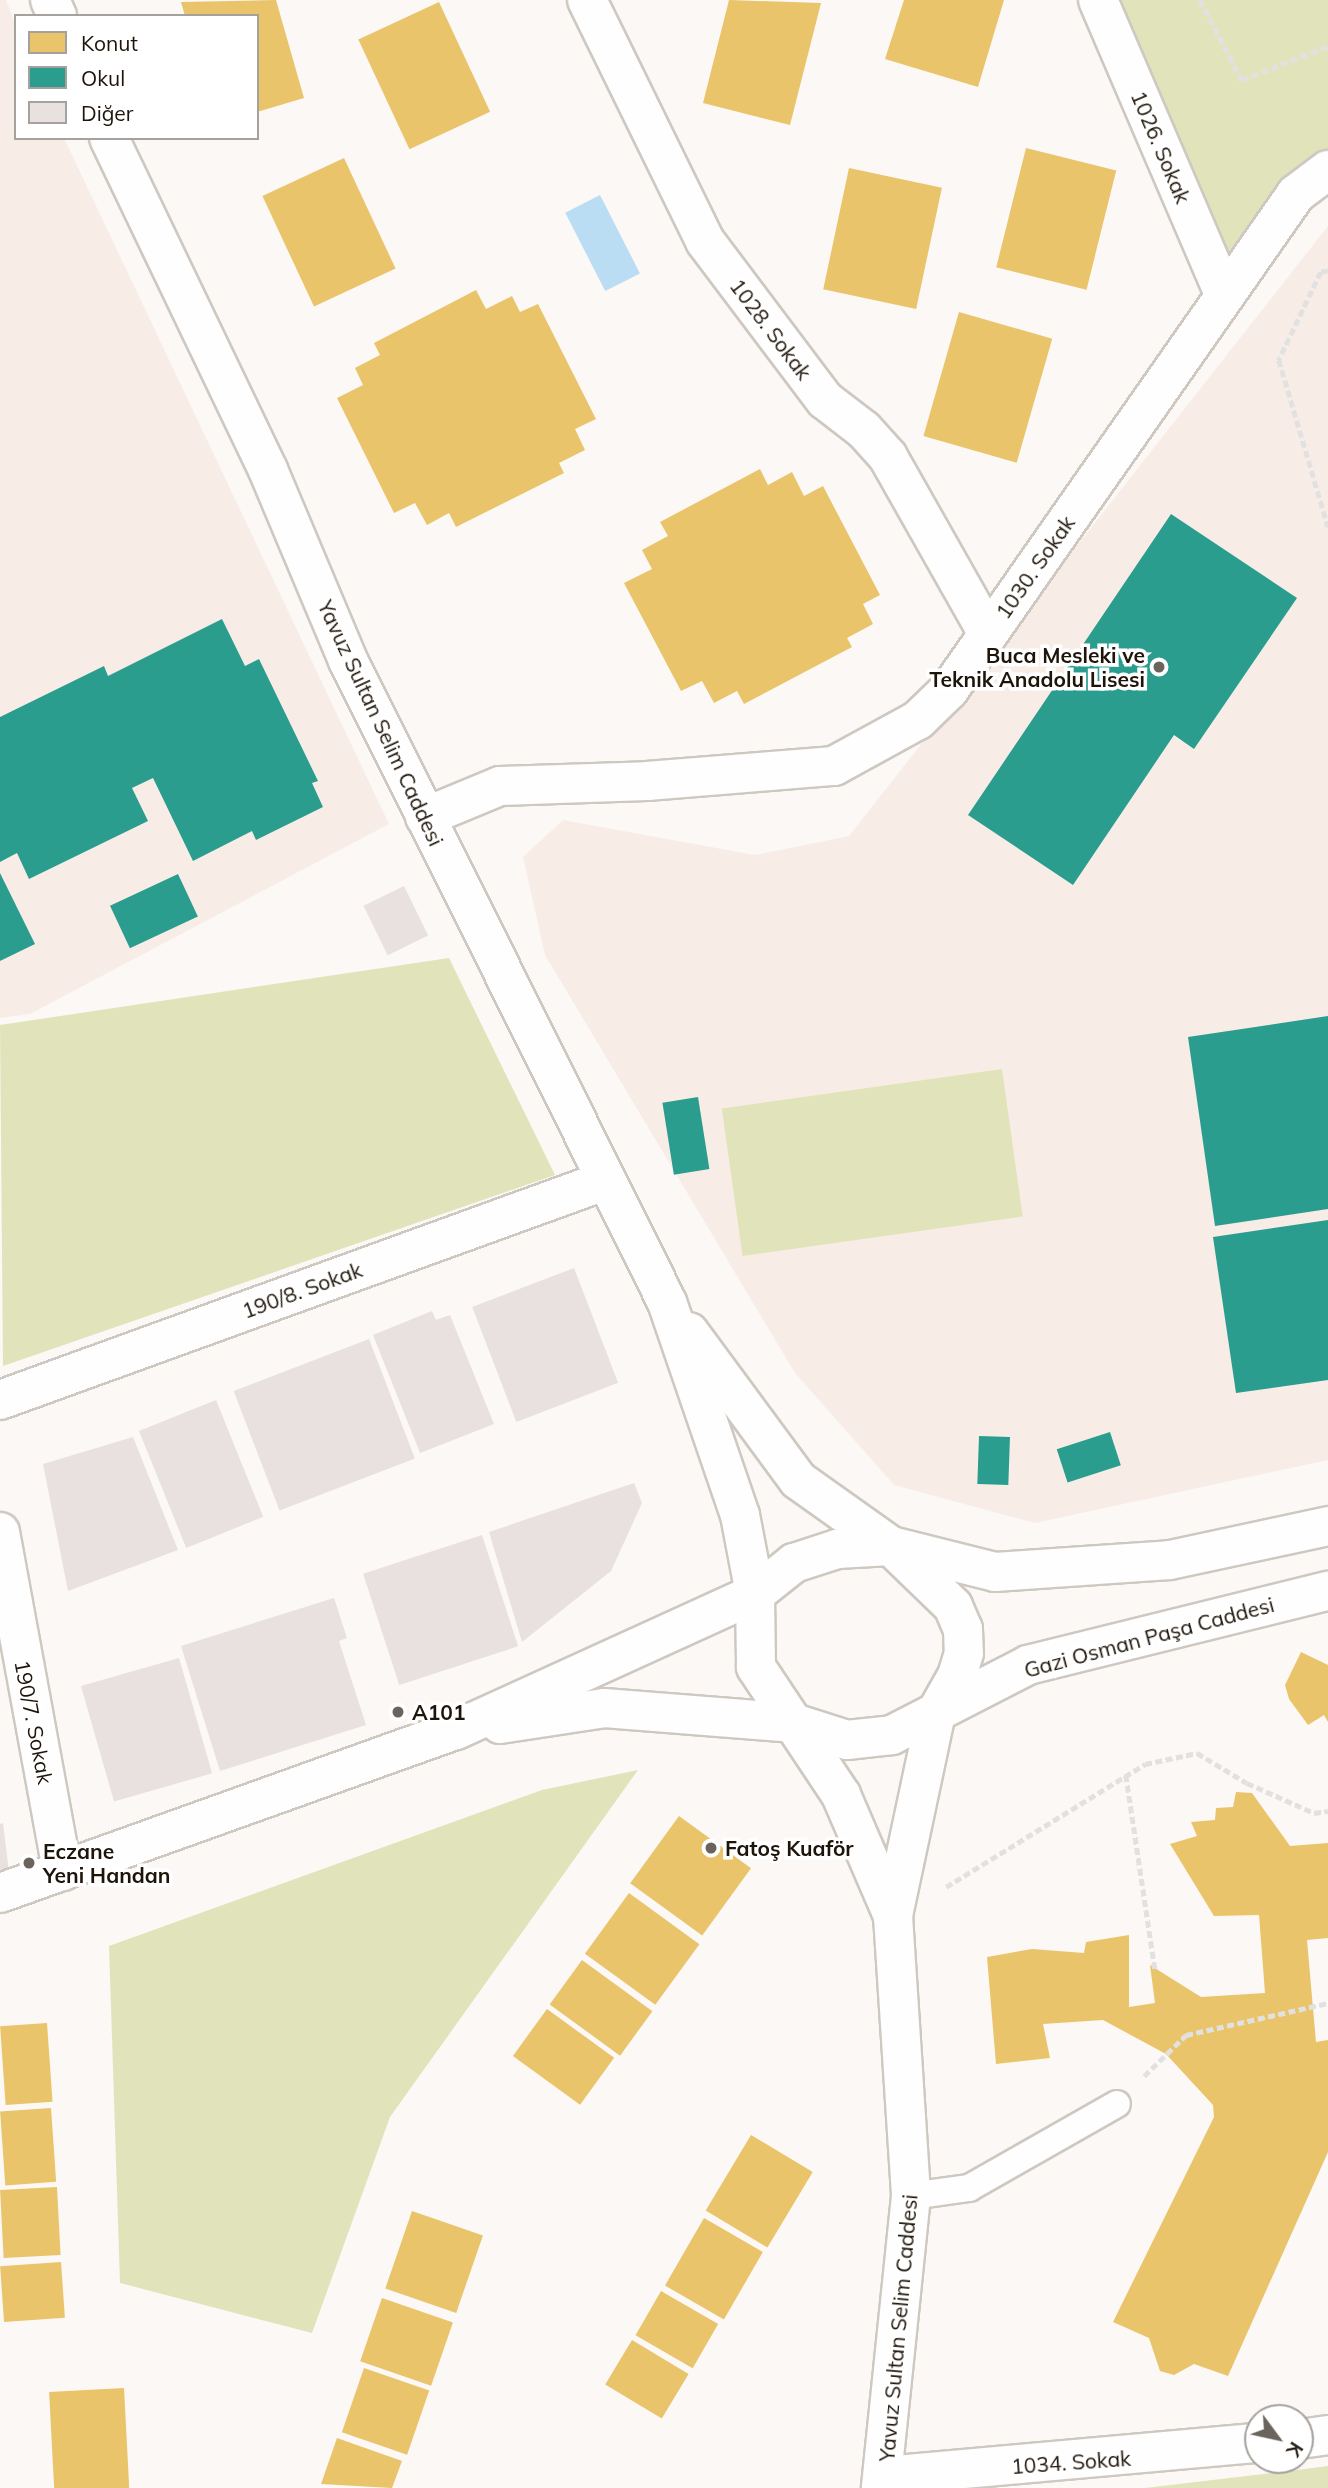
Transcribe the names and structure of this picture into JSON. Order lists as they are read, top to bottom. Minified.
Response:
{"streets":{"main road":["1026. Sokak","1028. Sokak","1030. Sokak","Yavuz Sultan Selim Caddesi","190/8. Sokak","Gazi Osman Paşa Caddesi","190/7. Sokak","1034. Sokak"]},"crossings":[["1026. Sokak","1030. Sokak"],["1028. Sokak","1030. Sokak"],["1030. Sokak","Yavuz Sultan Selim Caddesi"],["Yavuz Sultan Selim Caddesi","190/8. Sokak"],["Yavuz Sultan Selim Caddesi","Gazi Osman Paşa Caddesi"],["Yavuz Sultan Selim Caddesi","1034. Sokak"]],"places":["Buca Mesleki ve Teknik Anadolu Lisesi","A101","Fatoş Kuaför","Eczane Yeni Handan"],"legend":["Konut","Okul","Diğer"],"north":"bottom right"}
